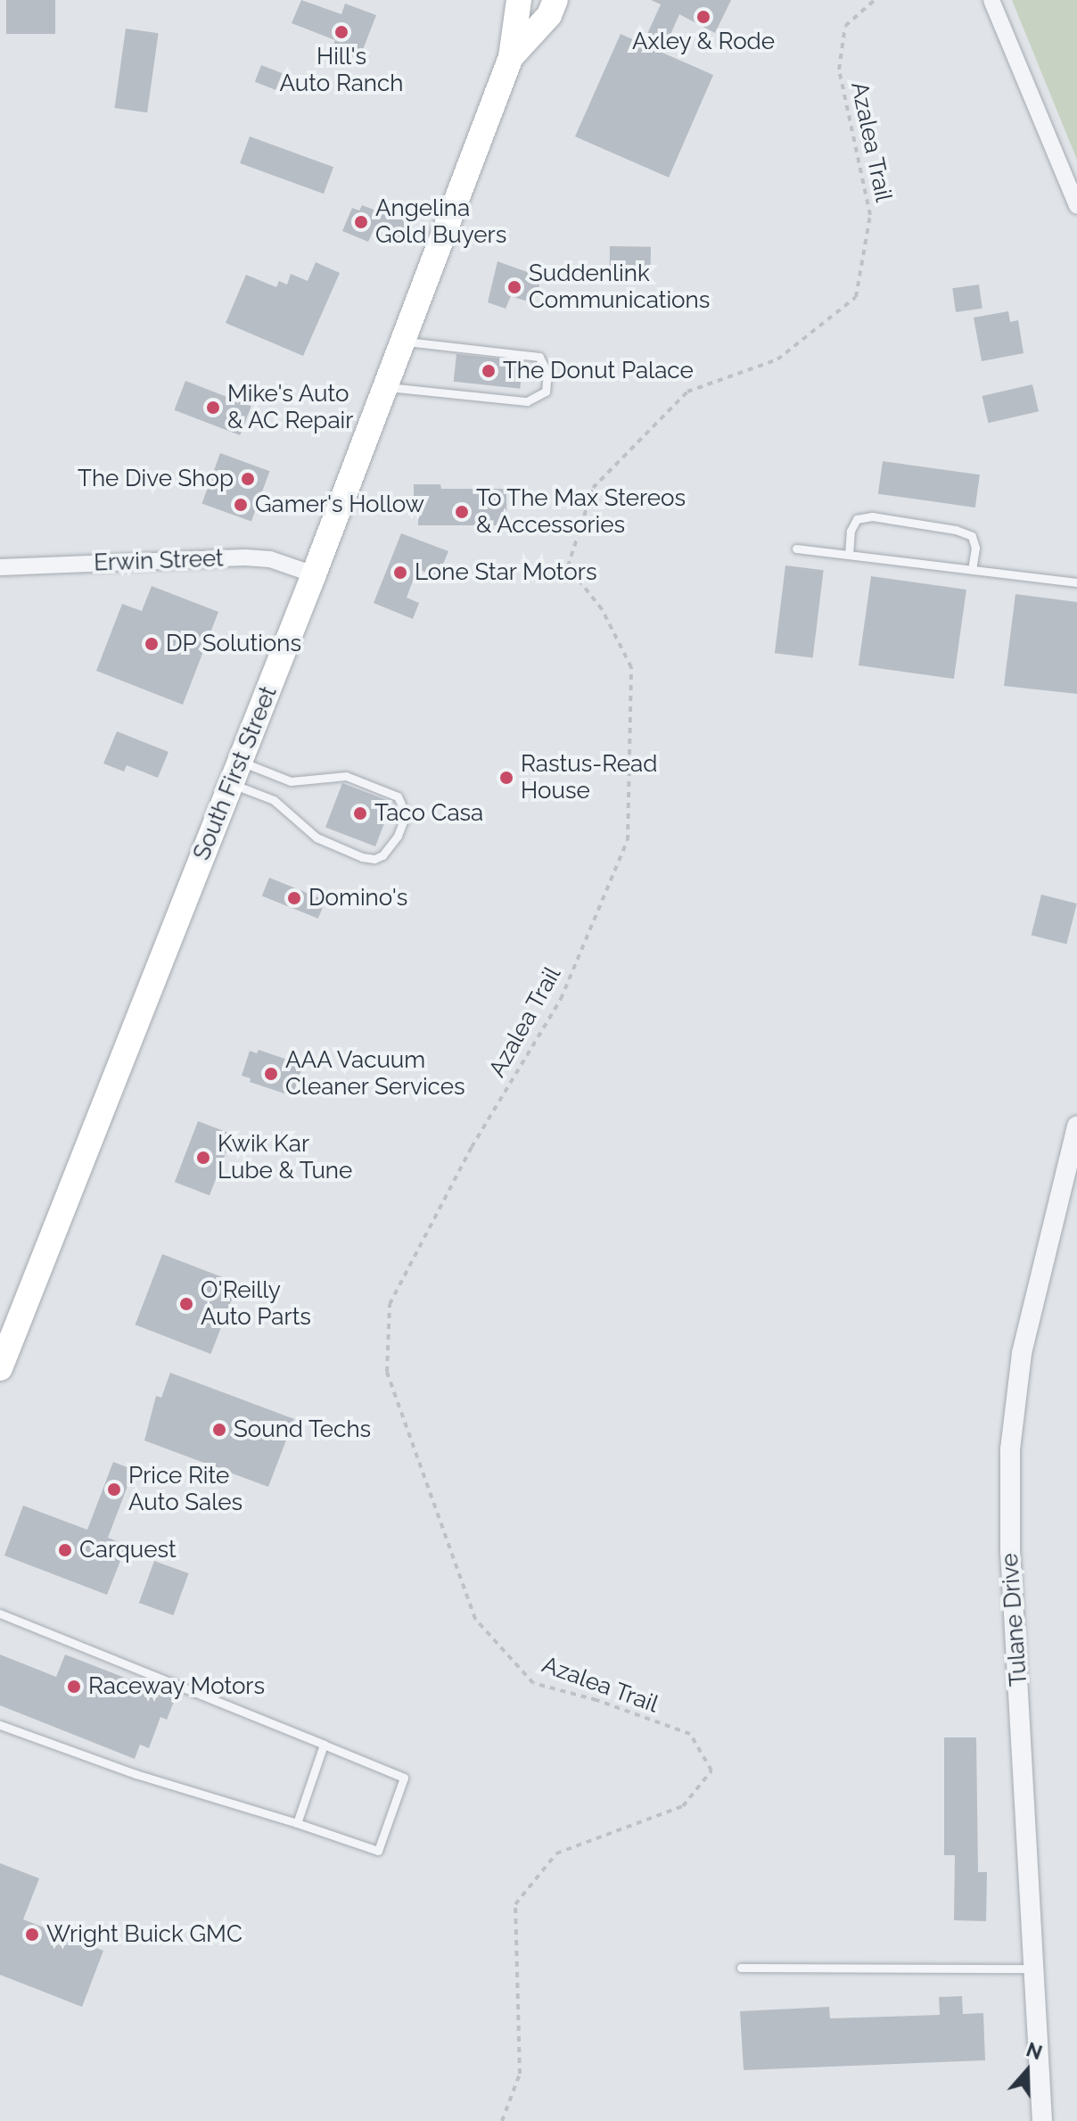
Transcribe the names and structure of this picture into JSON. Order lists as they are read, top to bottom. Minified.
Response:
{"streets":{"main road":["South First Street"],"street":["Erwin Street","Tulane Drive"],"path":["Azalea Trail"]},"crossings":[["Erwin Street","South First Street"]],"places":["Axley & Rode","Hill's Auto Ranch","Angelina Gold Buyers","Suddenlink Communications","The Donut Palace","Mike's Auto & AC Repair","The Dive Shop","Gamer's Hollow","To The Max Stereos & Accessories","Lone Star Motors","DP Solutions","Rastus-Read House","Taco Casa","Domino's","AAA Vacuum Cleaner Services","Kwik Kar Lube & Tune","O'Reilly Auto Parts","Sound Techs","Price Rite Auto Sales","Carquest","Raceway Motors","Wright Buick GMC"],"north":"top"}
